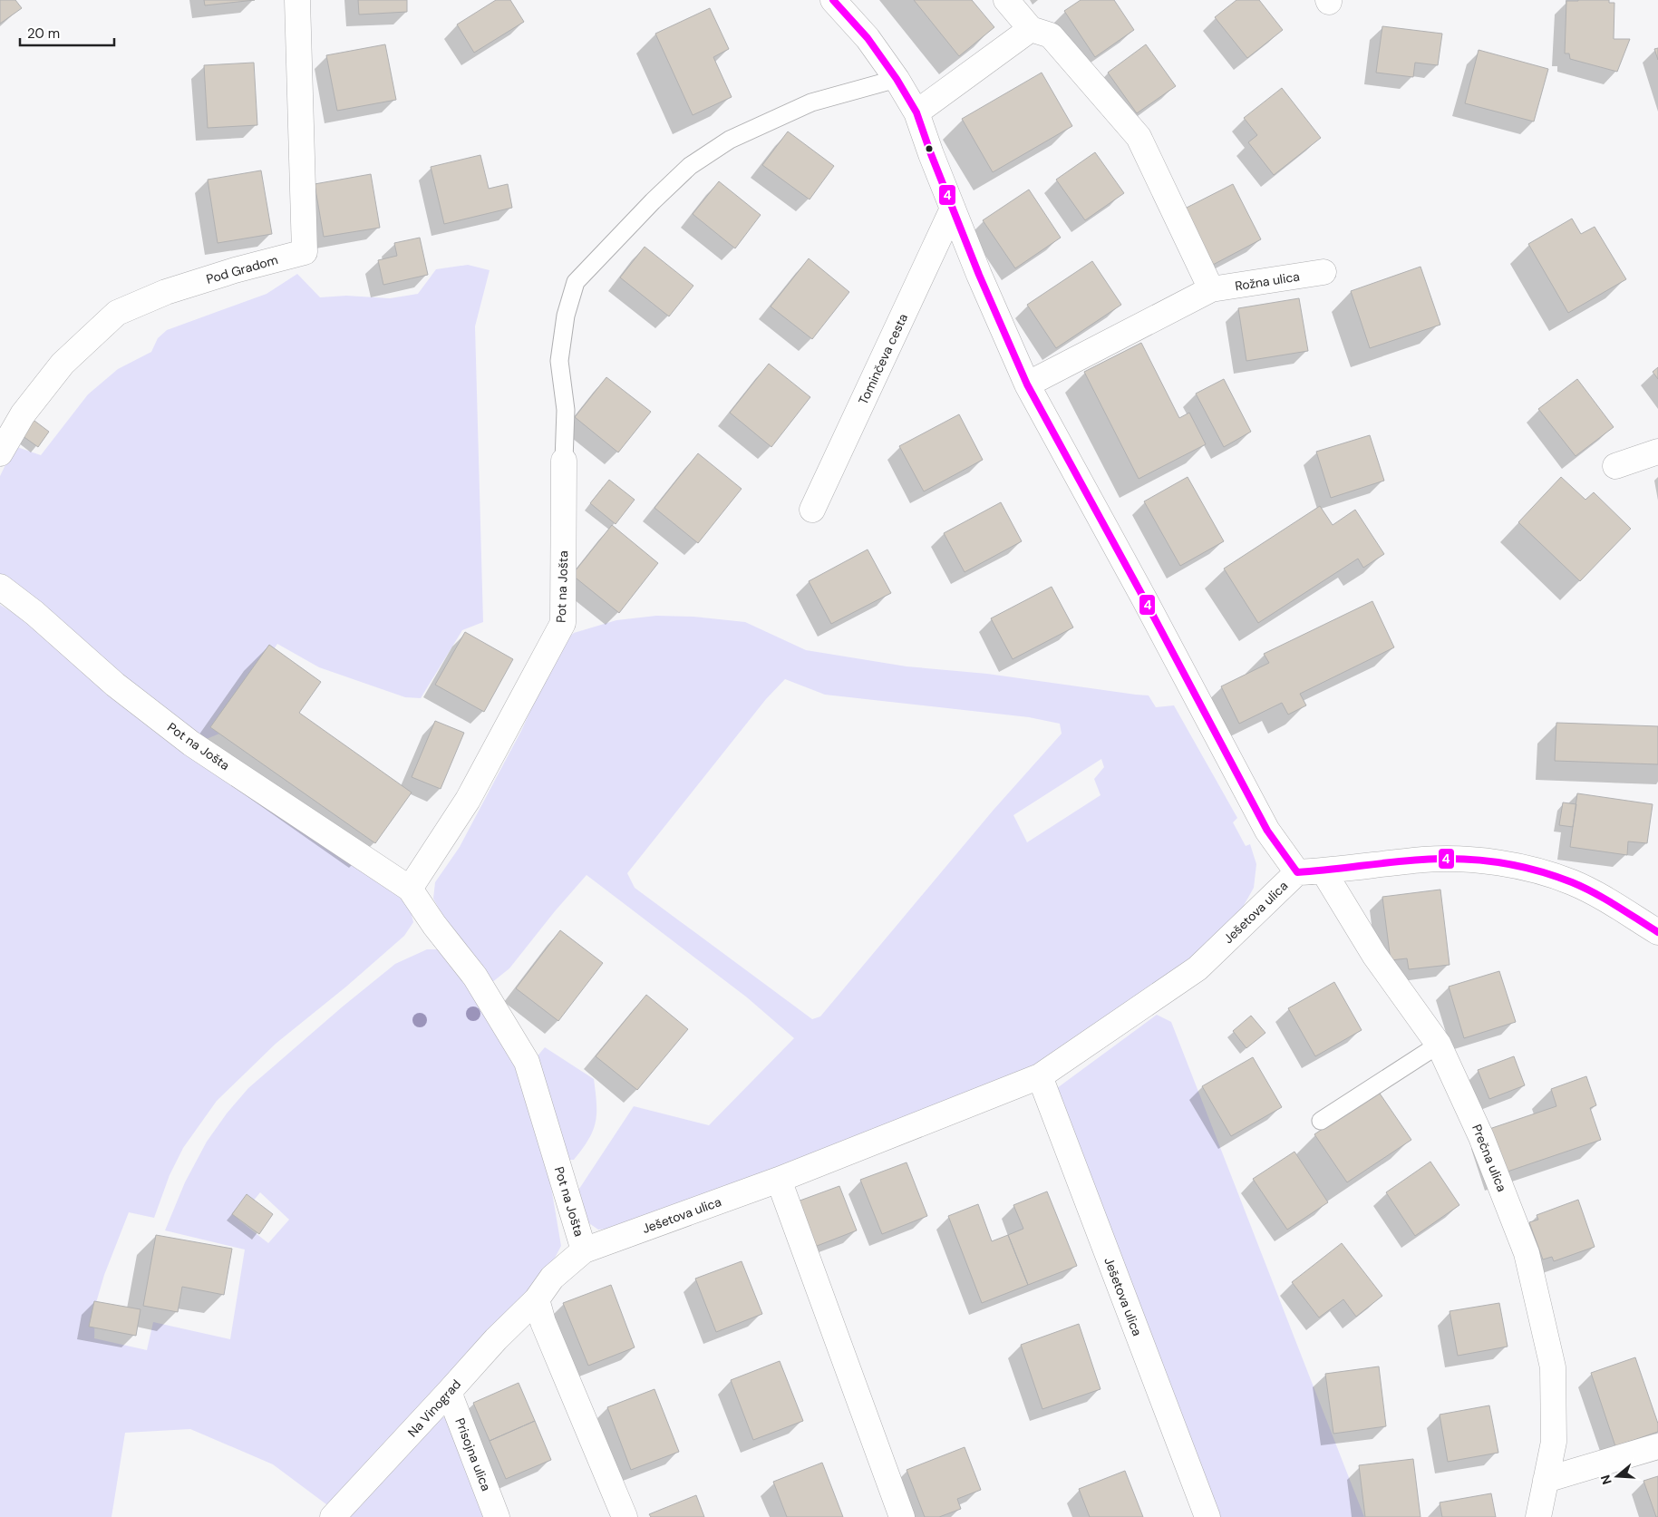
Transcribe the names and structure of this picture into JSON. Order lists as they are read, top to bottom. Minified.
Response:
{"streets":{"street":["Pod Gradom","Rožna ulica","Tominčeva cesta","Pot na Jošta","Ješetova ulica","Prečna ulica","Na Vinograd","Prisojna ulica"]},"crossings":[["Pot na Jošta","Ješetova ulica"],["Pot na Jošta","Na Vinograd"],["Ješetova ulica","Prečna ulica"],["Na Vinograd","Prisojna ulica"]],"lines":["transit line 4"],"scale_bar":"20 m","north":"left"}
